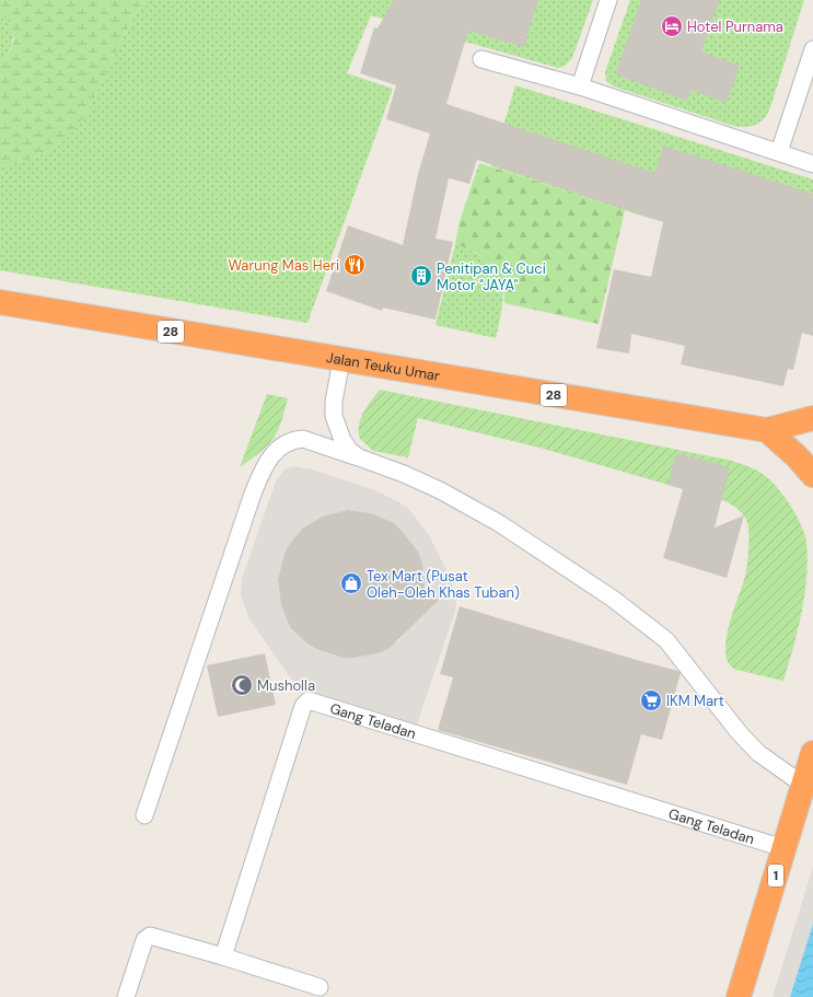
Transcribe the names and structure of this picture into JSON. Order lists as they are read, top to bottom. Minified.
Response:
{"streets":{"highway":["28","Jalan Teuku Umar","1"],"lane":["Gang Teladan"]},"crossings":[["Gang Teladan","1"]],"places":{"hotel":["Hotel Purnama"],"restaurant":["Warung Mas Heri"],"building":["Penitipan & Cuci Motor \"JAYA\""],"shop":["Tex Mart (Pusat Oleh-Oleh Khas Tuban)"],"mosque":["Musholla"],"supermarket":["IKM Mart"]}}
